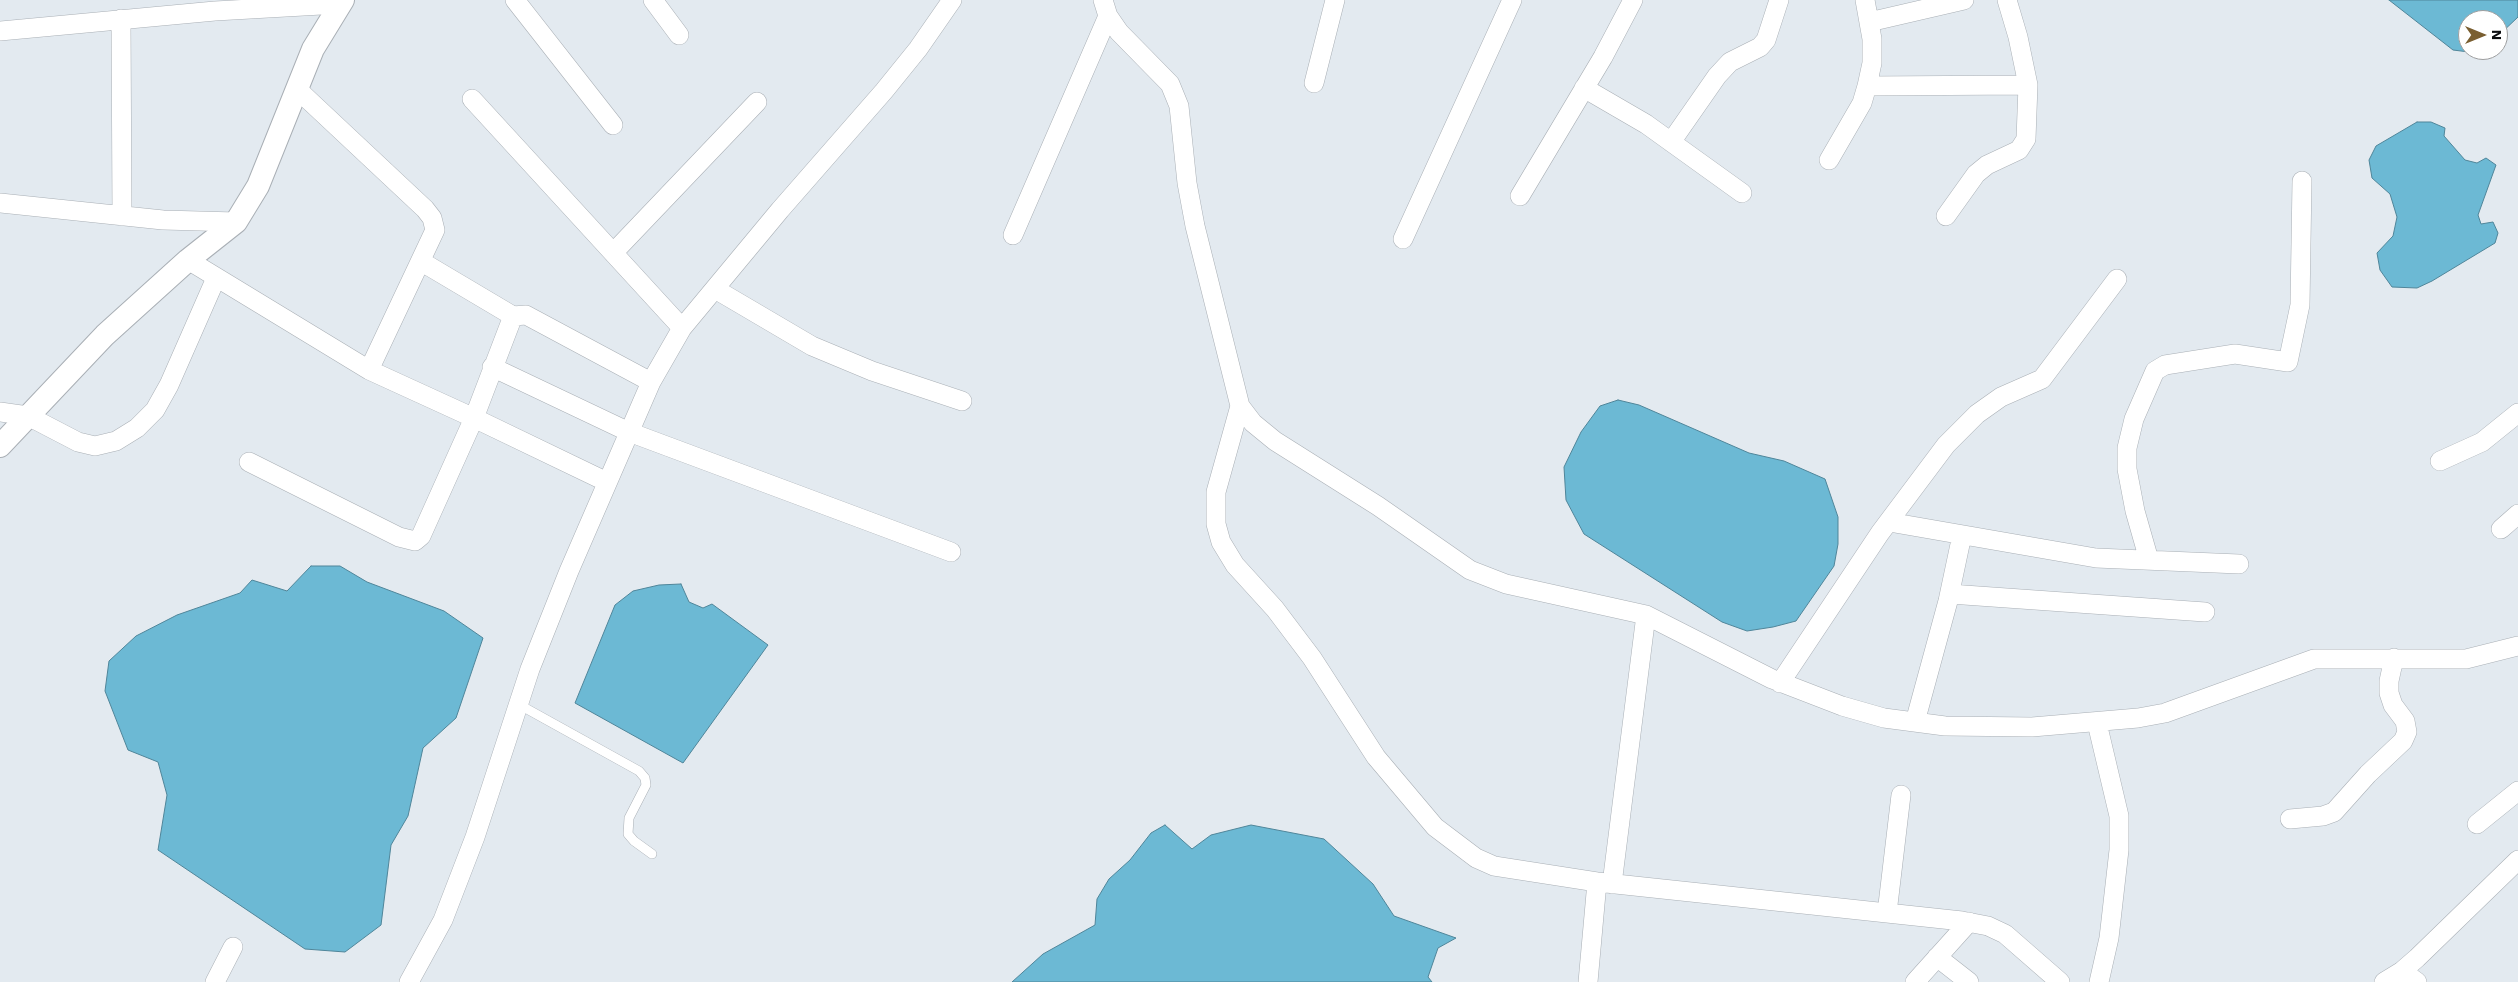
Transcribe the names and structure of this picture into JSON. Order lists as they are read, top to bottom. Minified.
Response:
{"north":"right"}
